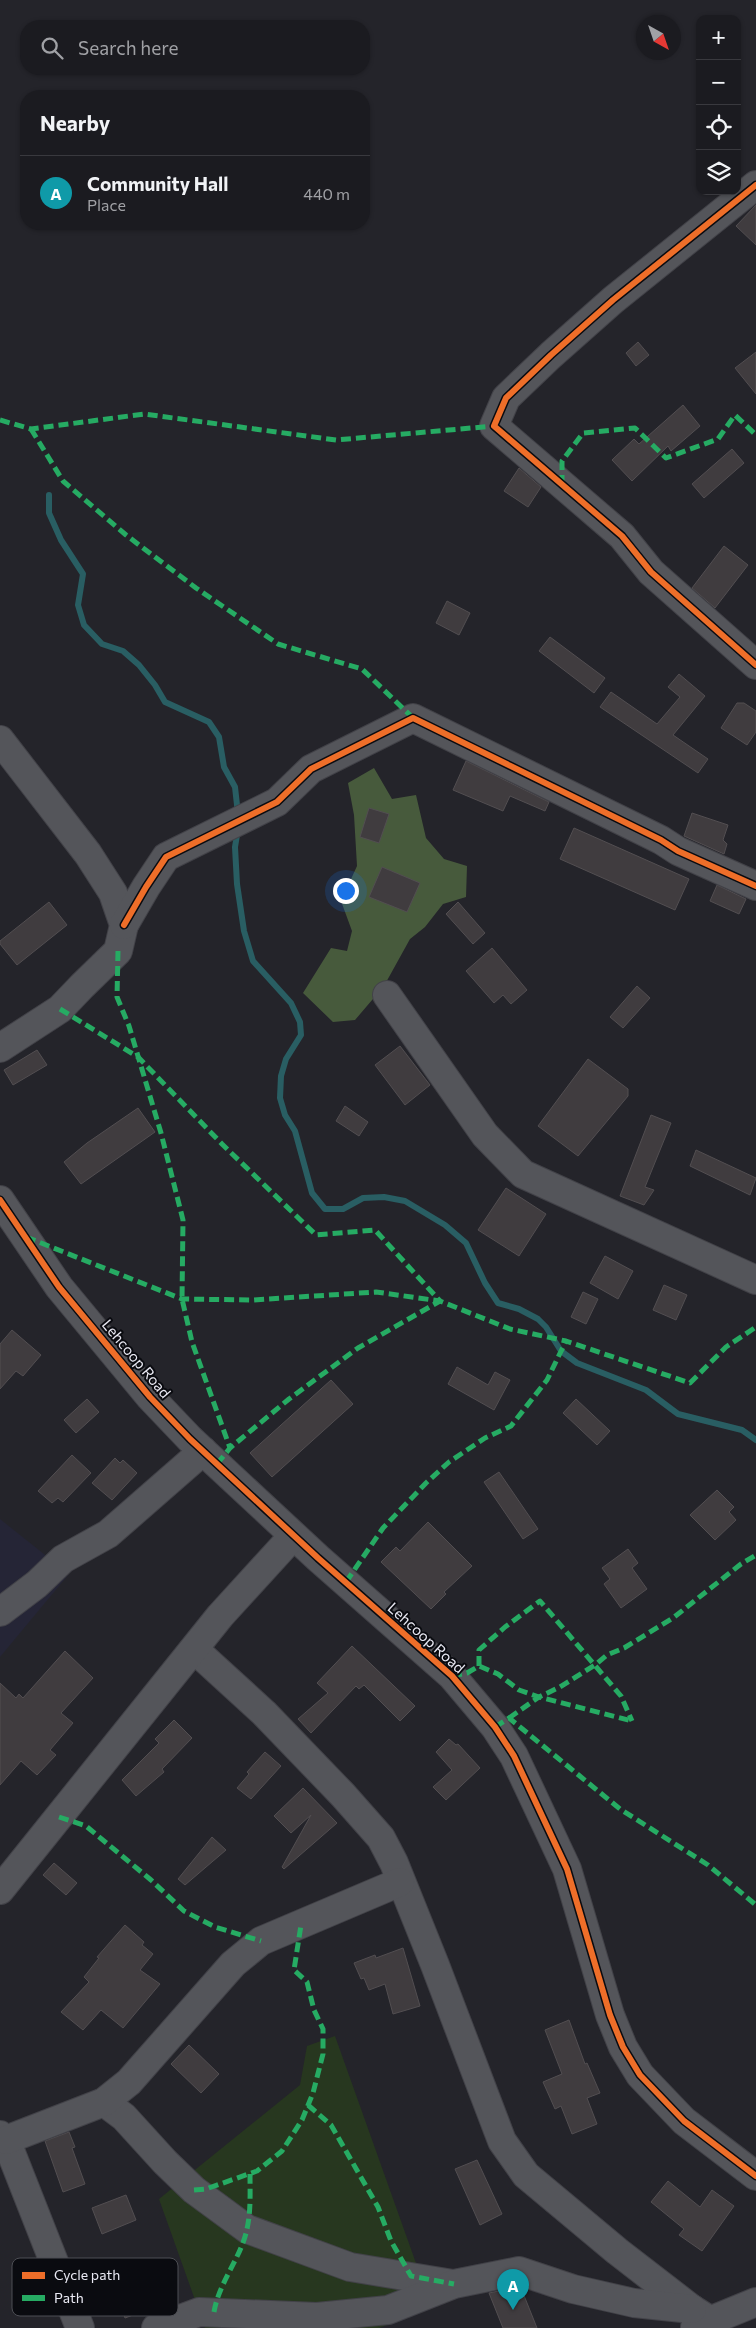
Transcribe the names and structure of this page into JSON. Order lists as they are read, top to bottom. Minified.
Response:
{"streets":{"street":["Lehcoop Road"]},"legend":["Cycle path","Path"],"north":"bottom right","page":{"map_buttons":["+","−"],"search":"Search here","heading":"Nearby","list":[{"mark":"A","name":"Community Hall","note":"Place","value":"440 m"}],"pins":"A"}}
